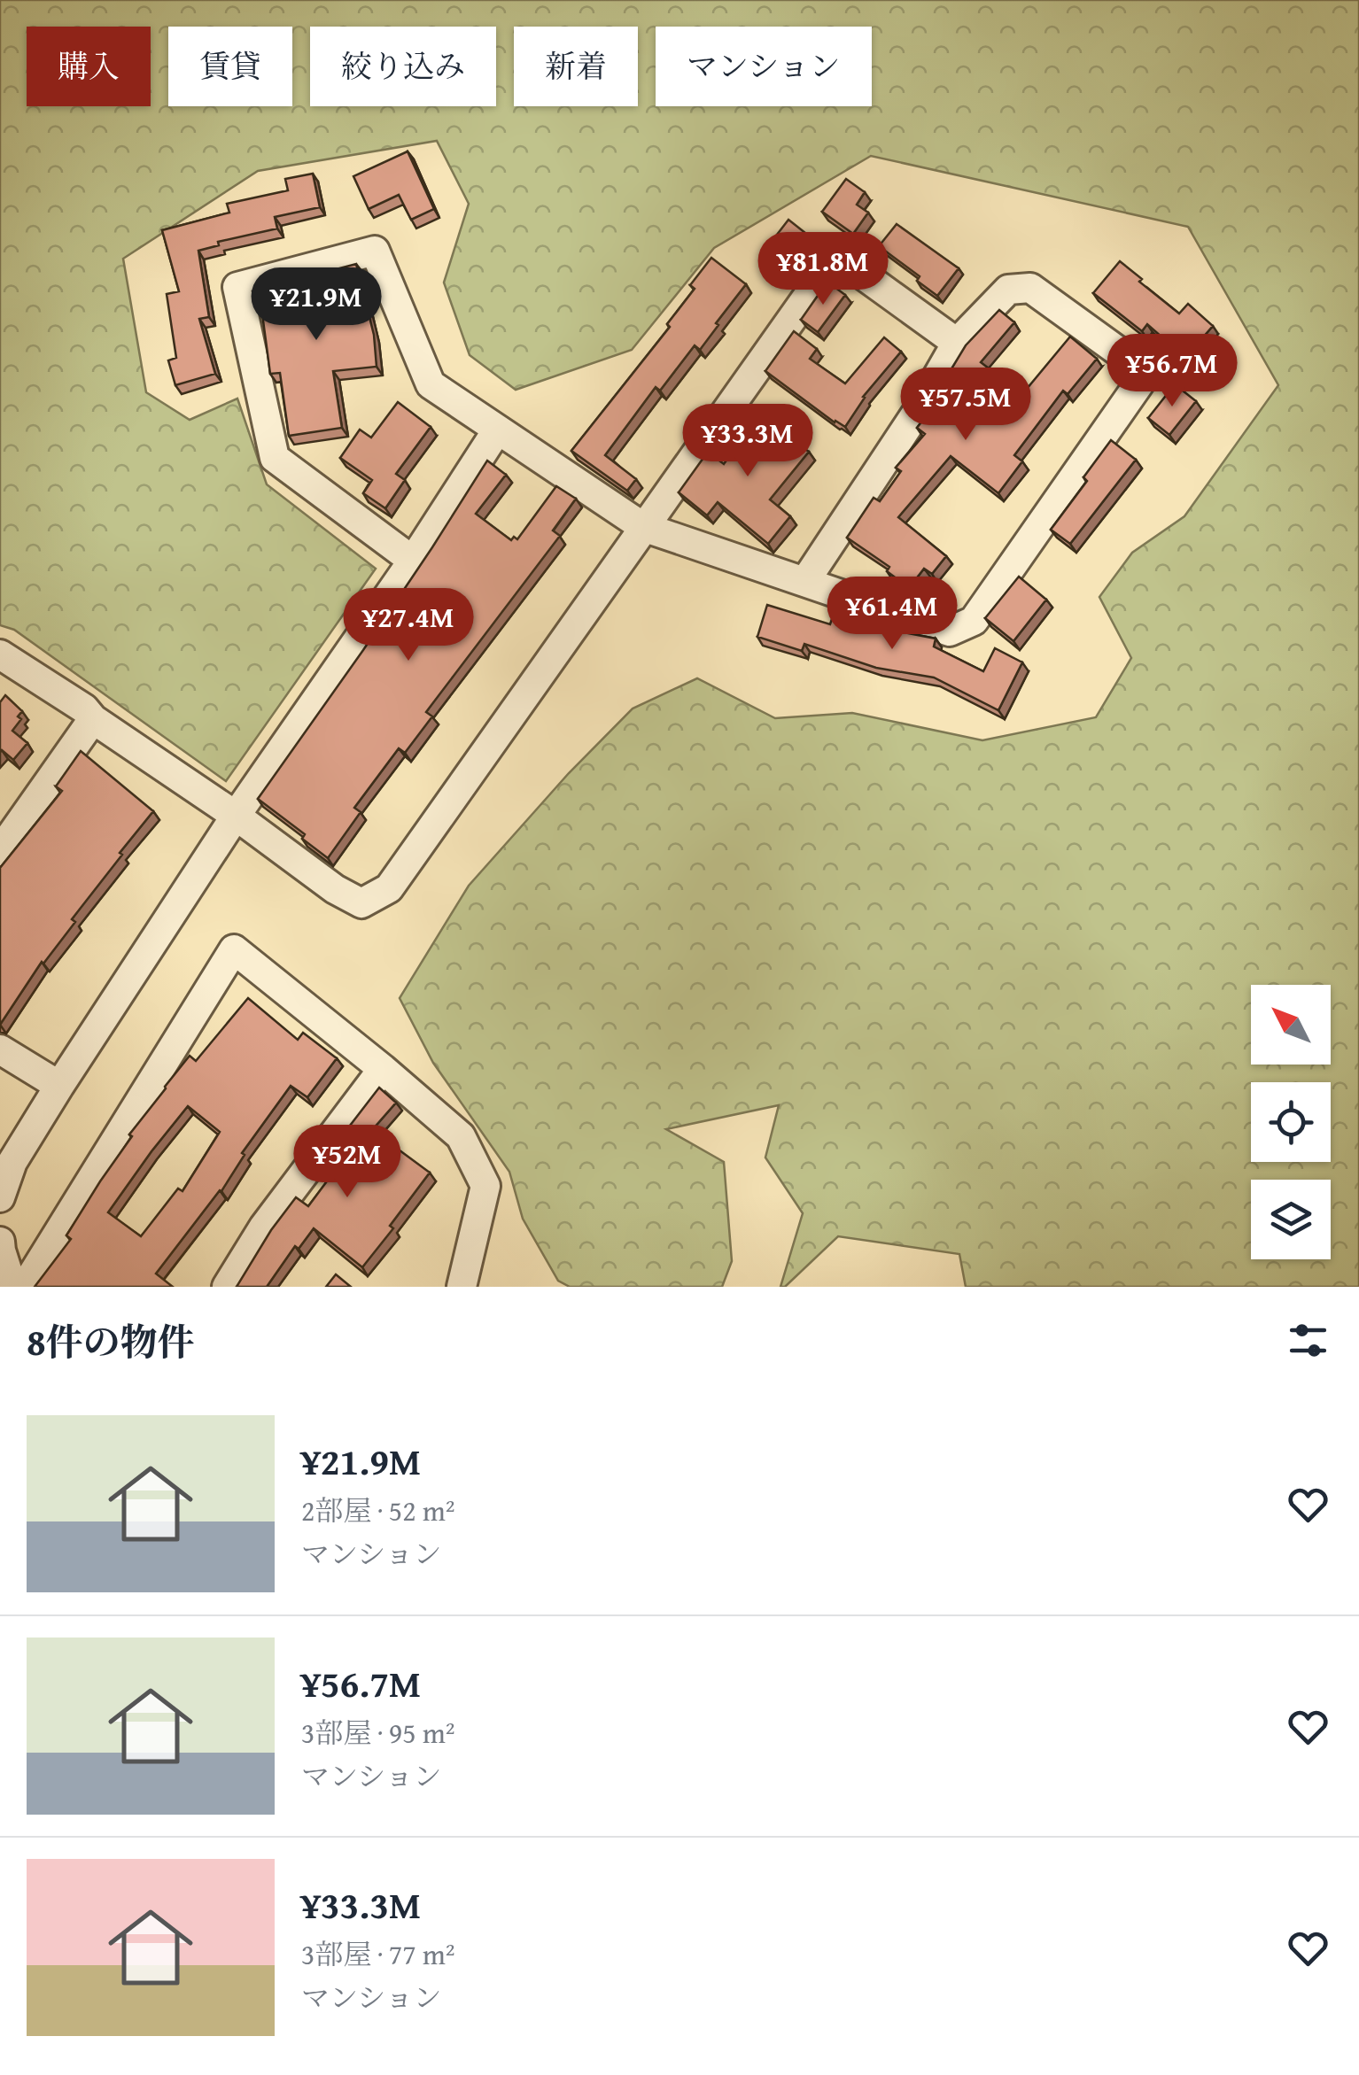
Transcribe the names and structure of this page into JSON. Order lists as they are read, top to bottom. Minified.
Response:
{"north":"top left","page":{"chip":["購入","賃貸","絞り込み","新着","マンション"],"price":["¥81.8M","¥21.9M","¥56.7M","¥57.5M","¥33.3M","¥61.4M","¥27.4M","¥52M"],"heading":"8件の物件","list":[{"name":"¥21.9M","note":"2部屋 · 52 m² · マンション"},{"name":"¥56.7M","note":"3部屋 · 95 m² · マンション"},{"name":"¥33.3M","note":"3部屋 · 77 m² · マンション"}]}}
